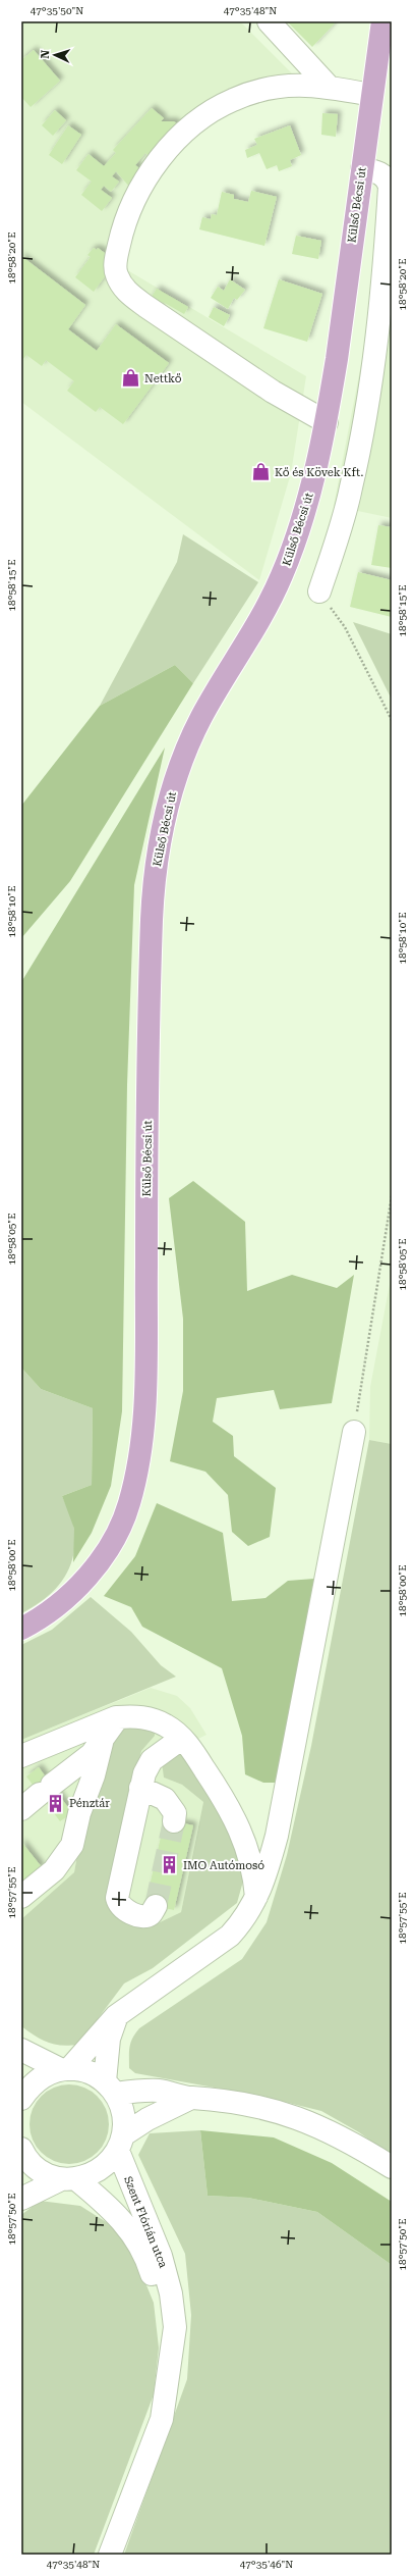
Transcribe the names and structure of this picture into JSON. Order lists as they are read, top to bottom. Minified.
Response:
{"streets":{"main road":["Külső Bécsi út"],"street":["Szent Flórián utca"]},"places":{"shop":["Nettkő","Kő és Kövek Kft."],"building":["Pénztár","IMO Autómosó"]},"north":"left","coordinates":["47°35'50\"N","47°35'48\"N","18°58'20\"E","18°58'15\"E","18°58'10\"E","18°58'05\"E","18°58'00\"E","18°57'55\"E","18°57'50\"E","47°35'46\"N"]}
